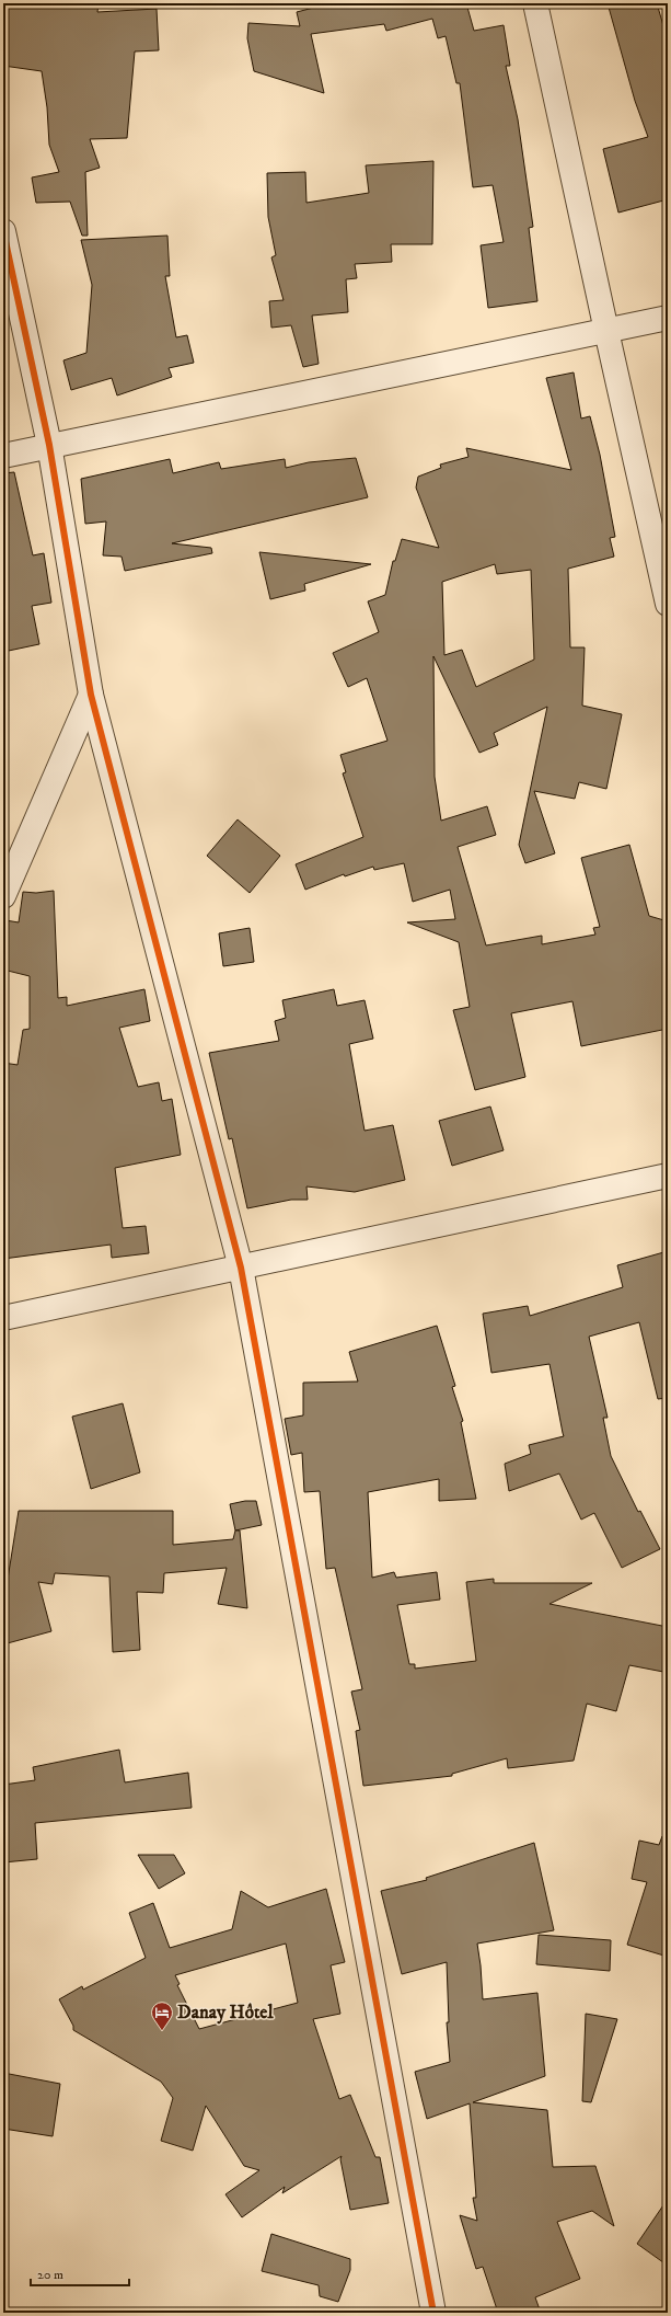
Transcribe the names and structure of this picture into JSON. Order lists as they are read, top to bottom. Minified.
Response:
{"places":{"hotel":["Danay Hôtel"]},"scale_bar":"20 m"}
